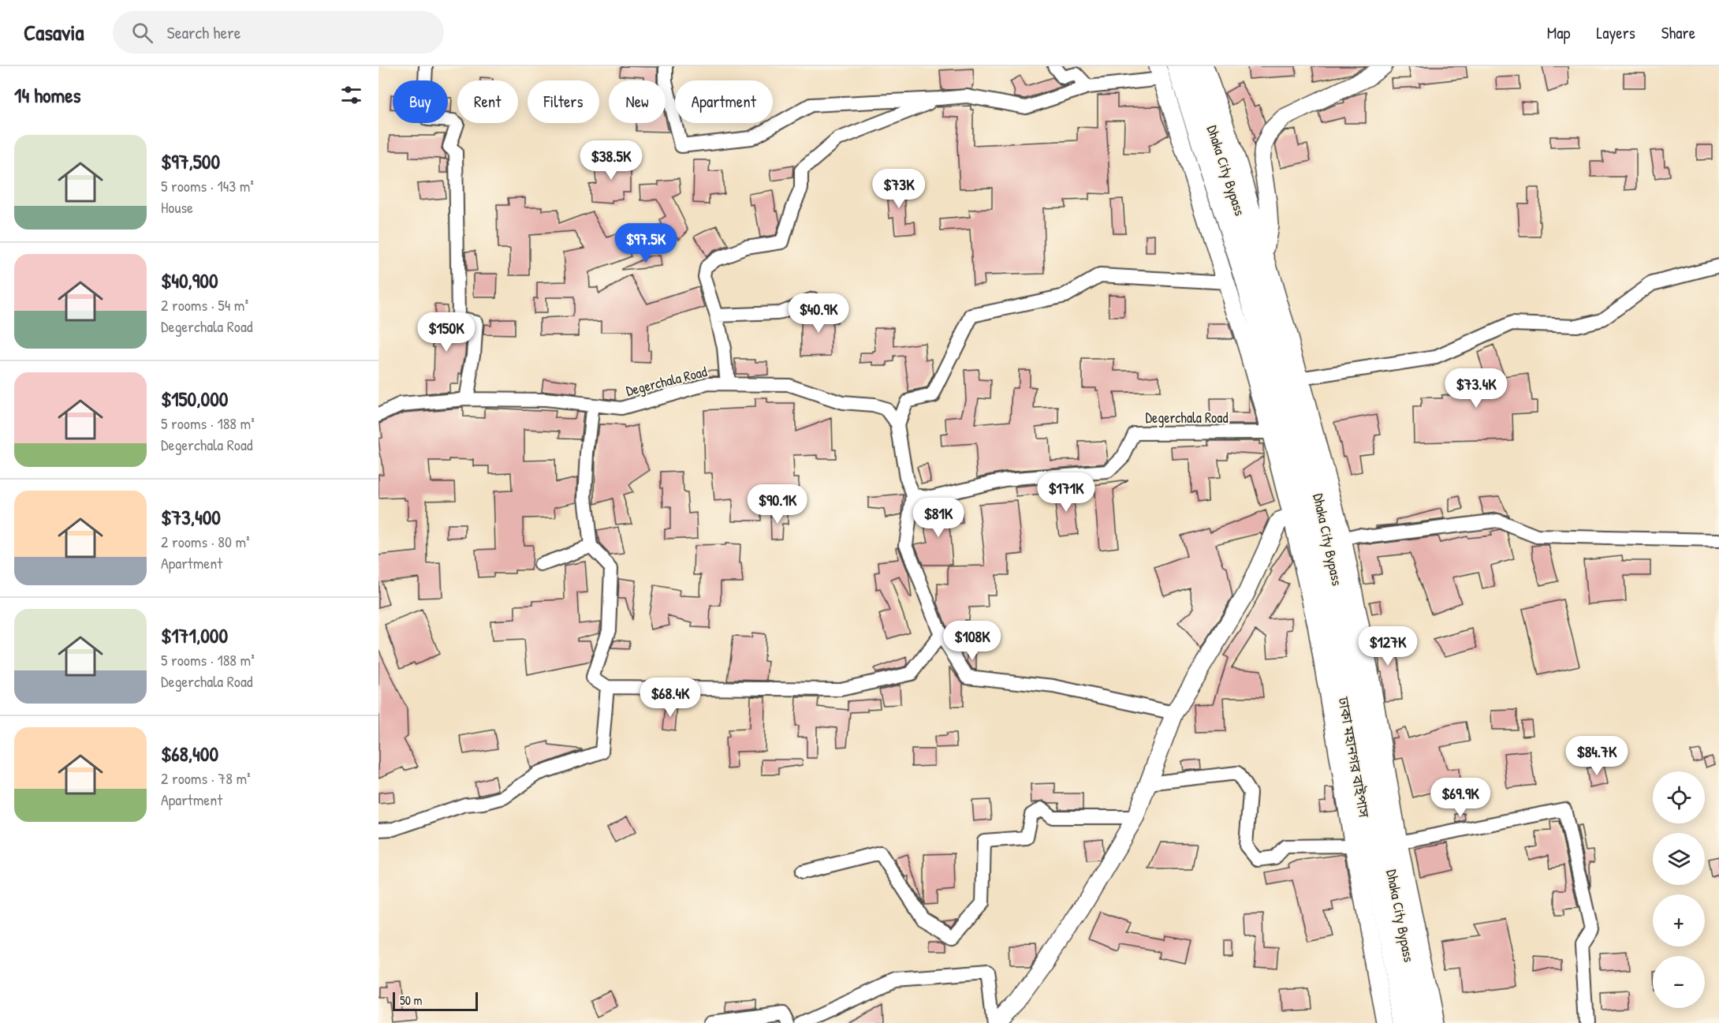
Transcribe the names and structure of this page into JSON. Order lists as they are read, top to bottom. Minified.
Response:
{"streets":{"highway":["Dhaka City Bypass","ঢাকা মহানগর বাইপাস"],"street":["Degerchala Road"]},"crossings":[["Dhaka City Bypass","ঢাকা মহানগর বাইপাস"]],"scale_bar":"50 m","page":{"header":"Casavia","search":"Search here","nav":["Map","Layers","Share"],"heading":"14 homes","chip":["Buy","Rent","Filters","New","Apartment"],"list":[{"name":"$97,500","note":"5 rooms · 143 m² · House"},{"name":"$40,900","note":"2 rooms · 54 m² · Degerchala Road"},{"name":"$150,000","note":"5 rooms · 188 m² · Degerchala Road"},{"name":"$73,400","note":"2 rooms · 80 m² · Apartment"},{"name":"$171,000","note":"5 rooms · 188 m² · Degerchala Road"},{"name":"$68,400","note":"2 rooms · 78 m² · Apartment"}],"price":["$38.5K","$73K","$97.5K","$40.9K","$150K","$73.4K","$171K","$90.1K","$81K","$108K","$127K","$68.4K","$84.7K","$69.9K"],"map_buttons":["+","−"],"scale":"50 m"}}
